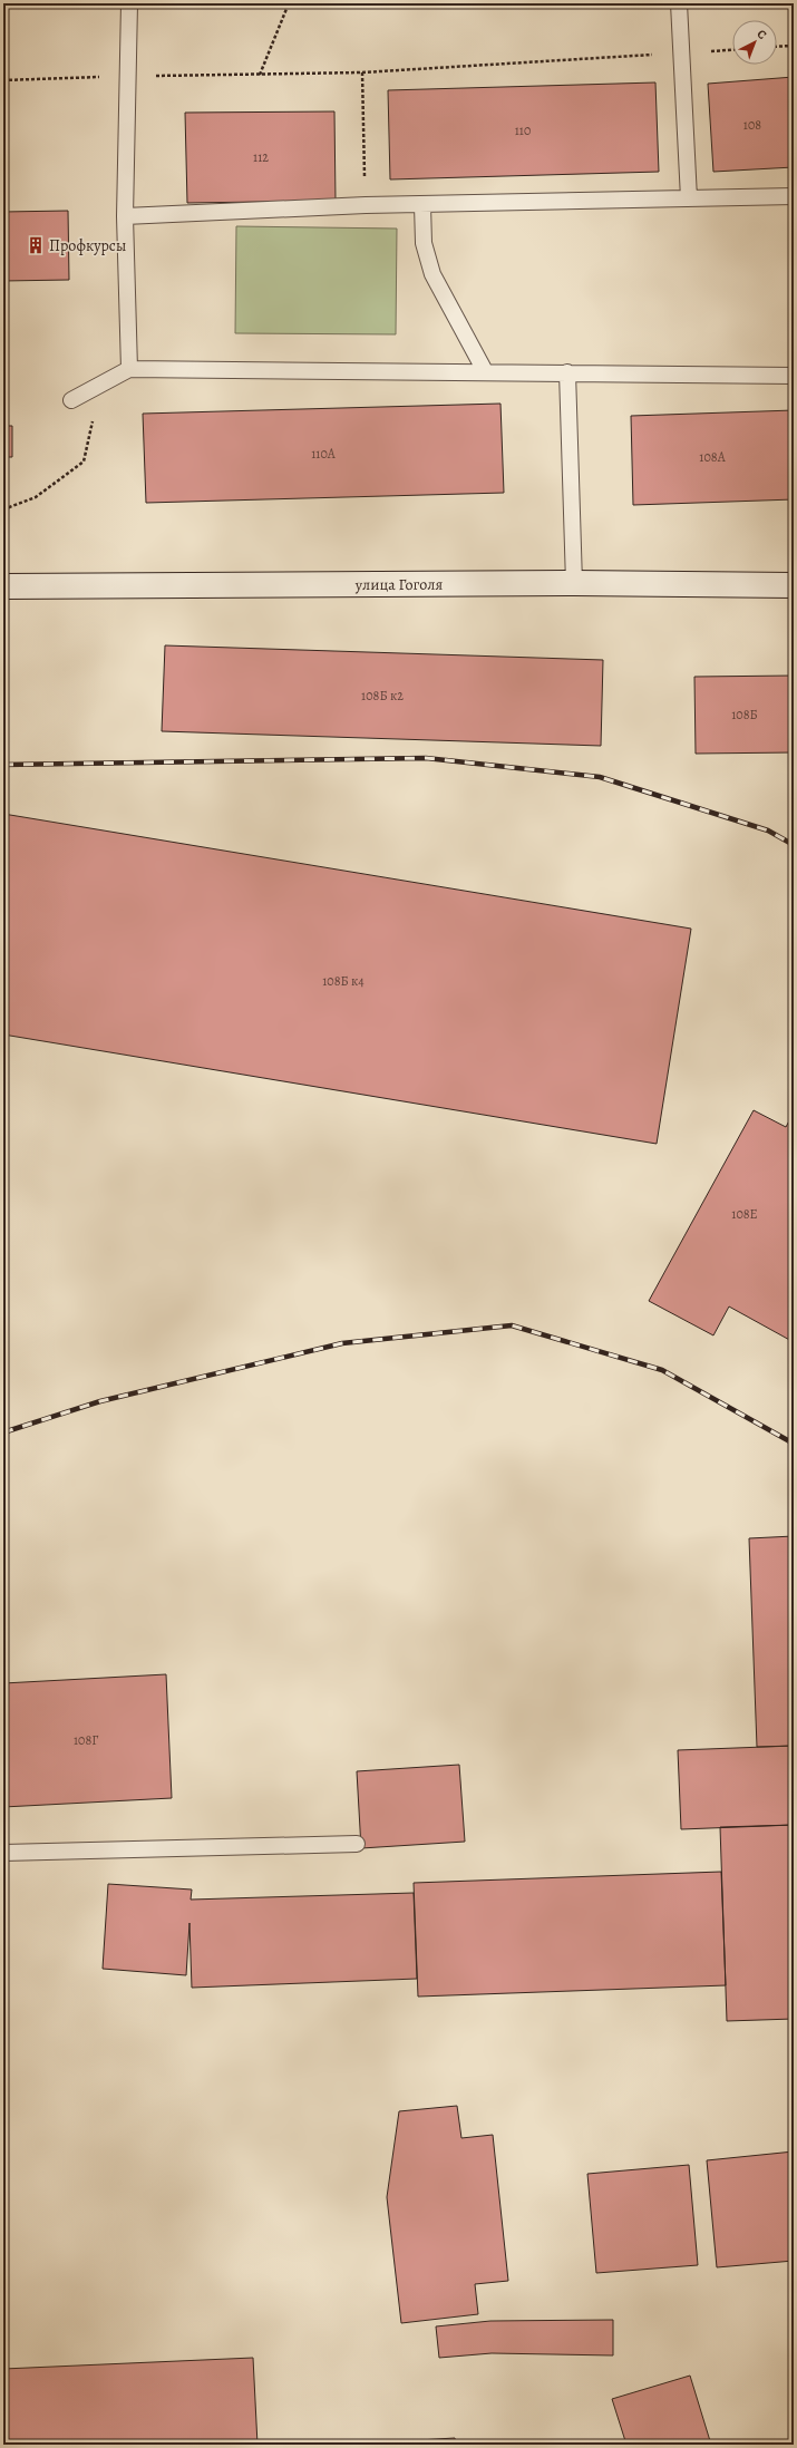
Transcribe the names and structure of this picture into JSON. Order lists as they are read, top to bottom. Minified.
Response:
{"streets":{"main road":["улица Гоголя"]},"places":{"building":["Профкурсы"]},"house_numbers":["108","110","112","110А","108А","108Б к2","108Б","108Б к4","108Е","108Г"],"north":"top right"}
